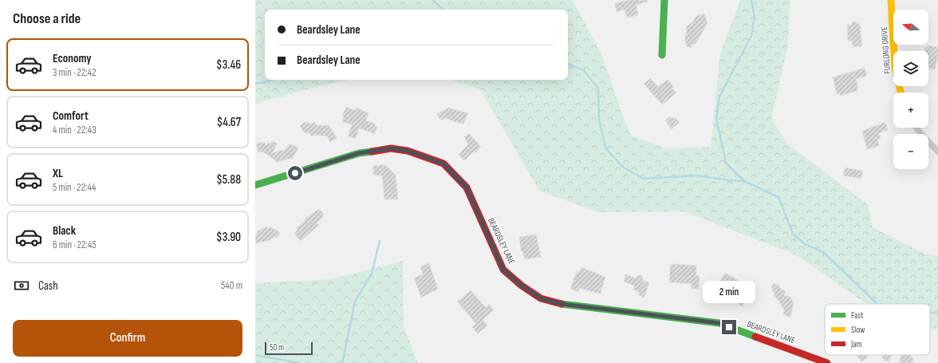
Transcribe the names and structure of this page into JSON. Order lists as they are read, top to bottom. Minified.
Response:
{"streets":{"street":["FURLONG DRIVE","BEARDSLEY LANE"]},"legend":["Fast","Slow","Jam"],"scale_bar":"50 m","north":"left","page":{"heading":"Choose a ride","map_buttons":["+","−"],"banner":["Beardsley Lane","Beardsley Lane"],"list":[{"name":"Economy","note":"3 min · 22:42","value":"$3.46"},{"name":"Comfort","note":"4 min · 22:43","value":"$4.67"},{"name":"XL","note":"5 min · 22:44","value":"$5.88"},{"name":"Black","note":"6 min · 22:45","value":"$3.90"}],"pay":["Cash","540 m"],"bubble":"2 min","buttons":"Confirm","scale":"50 m"}}
